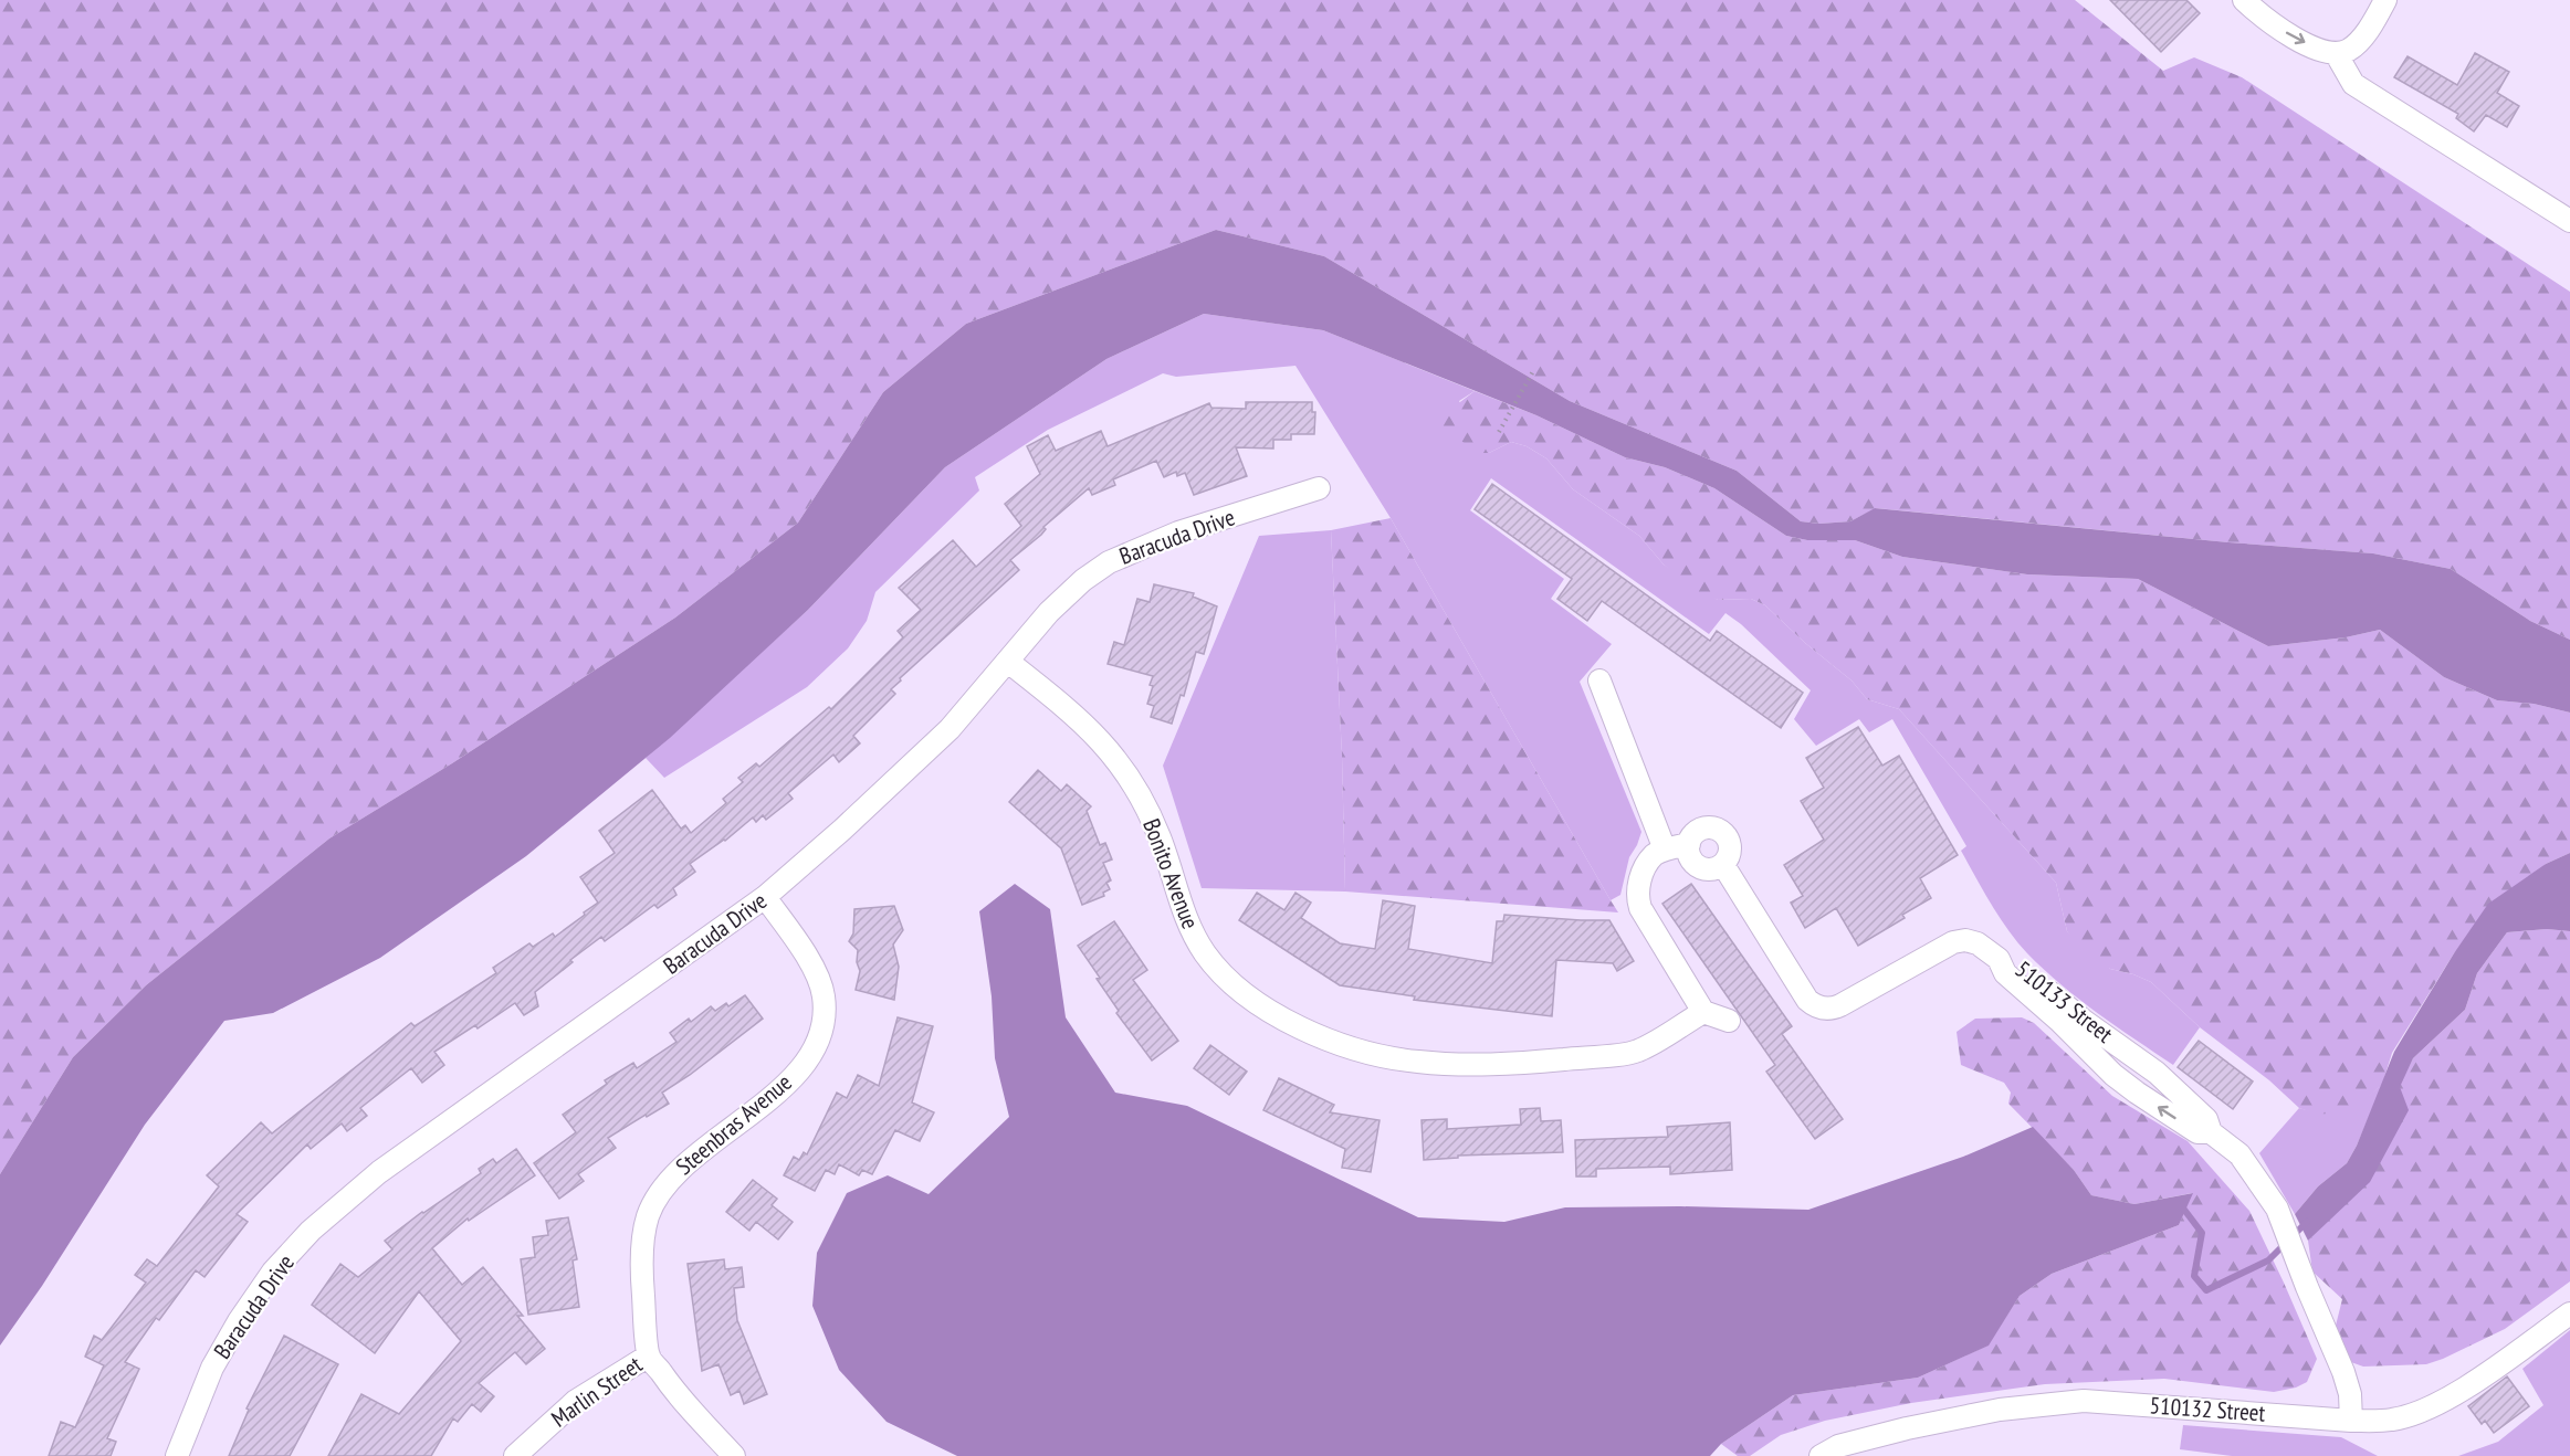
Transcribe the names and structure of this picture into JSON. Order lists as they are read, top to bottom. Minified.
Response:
{"streets":{"street":["Baracuda Drive","Bonito Avenue","510133 Street","Steenbras Avenue","Marlin Street","510132 Street"]},"crossings":[["Baracuda Drive","Bonito Avenue"],["Baracuda Drive","Steenbras Avenue"],["510133 Street","510132 Street"],["Steenbras Avenue","Marlin Street"]]}
